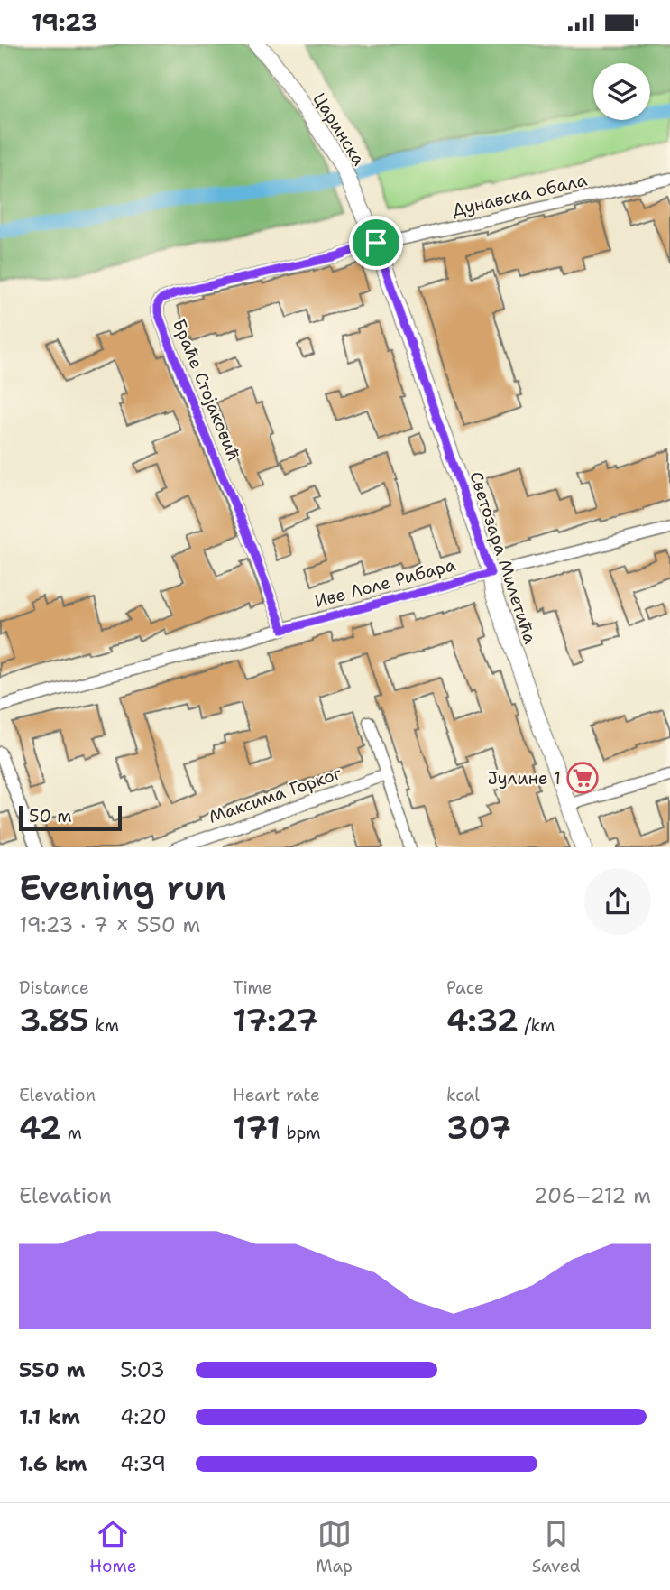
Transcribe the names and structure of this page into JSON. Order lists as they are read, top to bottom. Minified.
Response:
{"streets":{"main road":["Царинска","Светозара Милетића"],"street":["Дунавска обала","Браће Стојаковић","Иве Лоле Рибара","Максима Горког"]},"crossings":[["Царинска","Дунавска обала"],["Царинска","Браће Стојаковић"],["Царинска","Светозара Милетића"],["Дунавска обала","Браће Стојаковић"],["Дунавска обала","Светозара Милетића"],["Браће Стојаковић","Светозара Милетића"],["Браће Стојаковић","Иве Лоле Рибара"],["Светозара Милетића","Иве Лоле Рибара"]],"places":{"supermarket":["Јулине 1"]},"scale_bar":"50 m","page":{"status":"19:23","scale":"50 m","heading":["Evening run","19:23 · 7 × 550 m"],"stats":[["Distance","3.85 km"],["Time","17:27"],["Pace","4:32 /km"],["Elevation","42 m"],["Heart rate","171 bpm"],["kcal","307"]],"chart":["Elevation","206–212 m"],"list":[{"name":"550 m","note":"5:03"},{"name":"1.1 km","note":"4:20"},{"name":"1.6 km","note":"4:39"}],"tabs":["Home","Map","Saved"]}}
